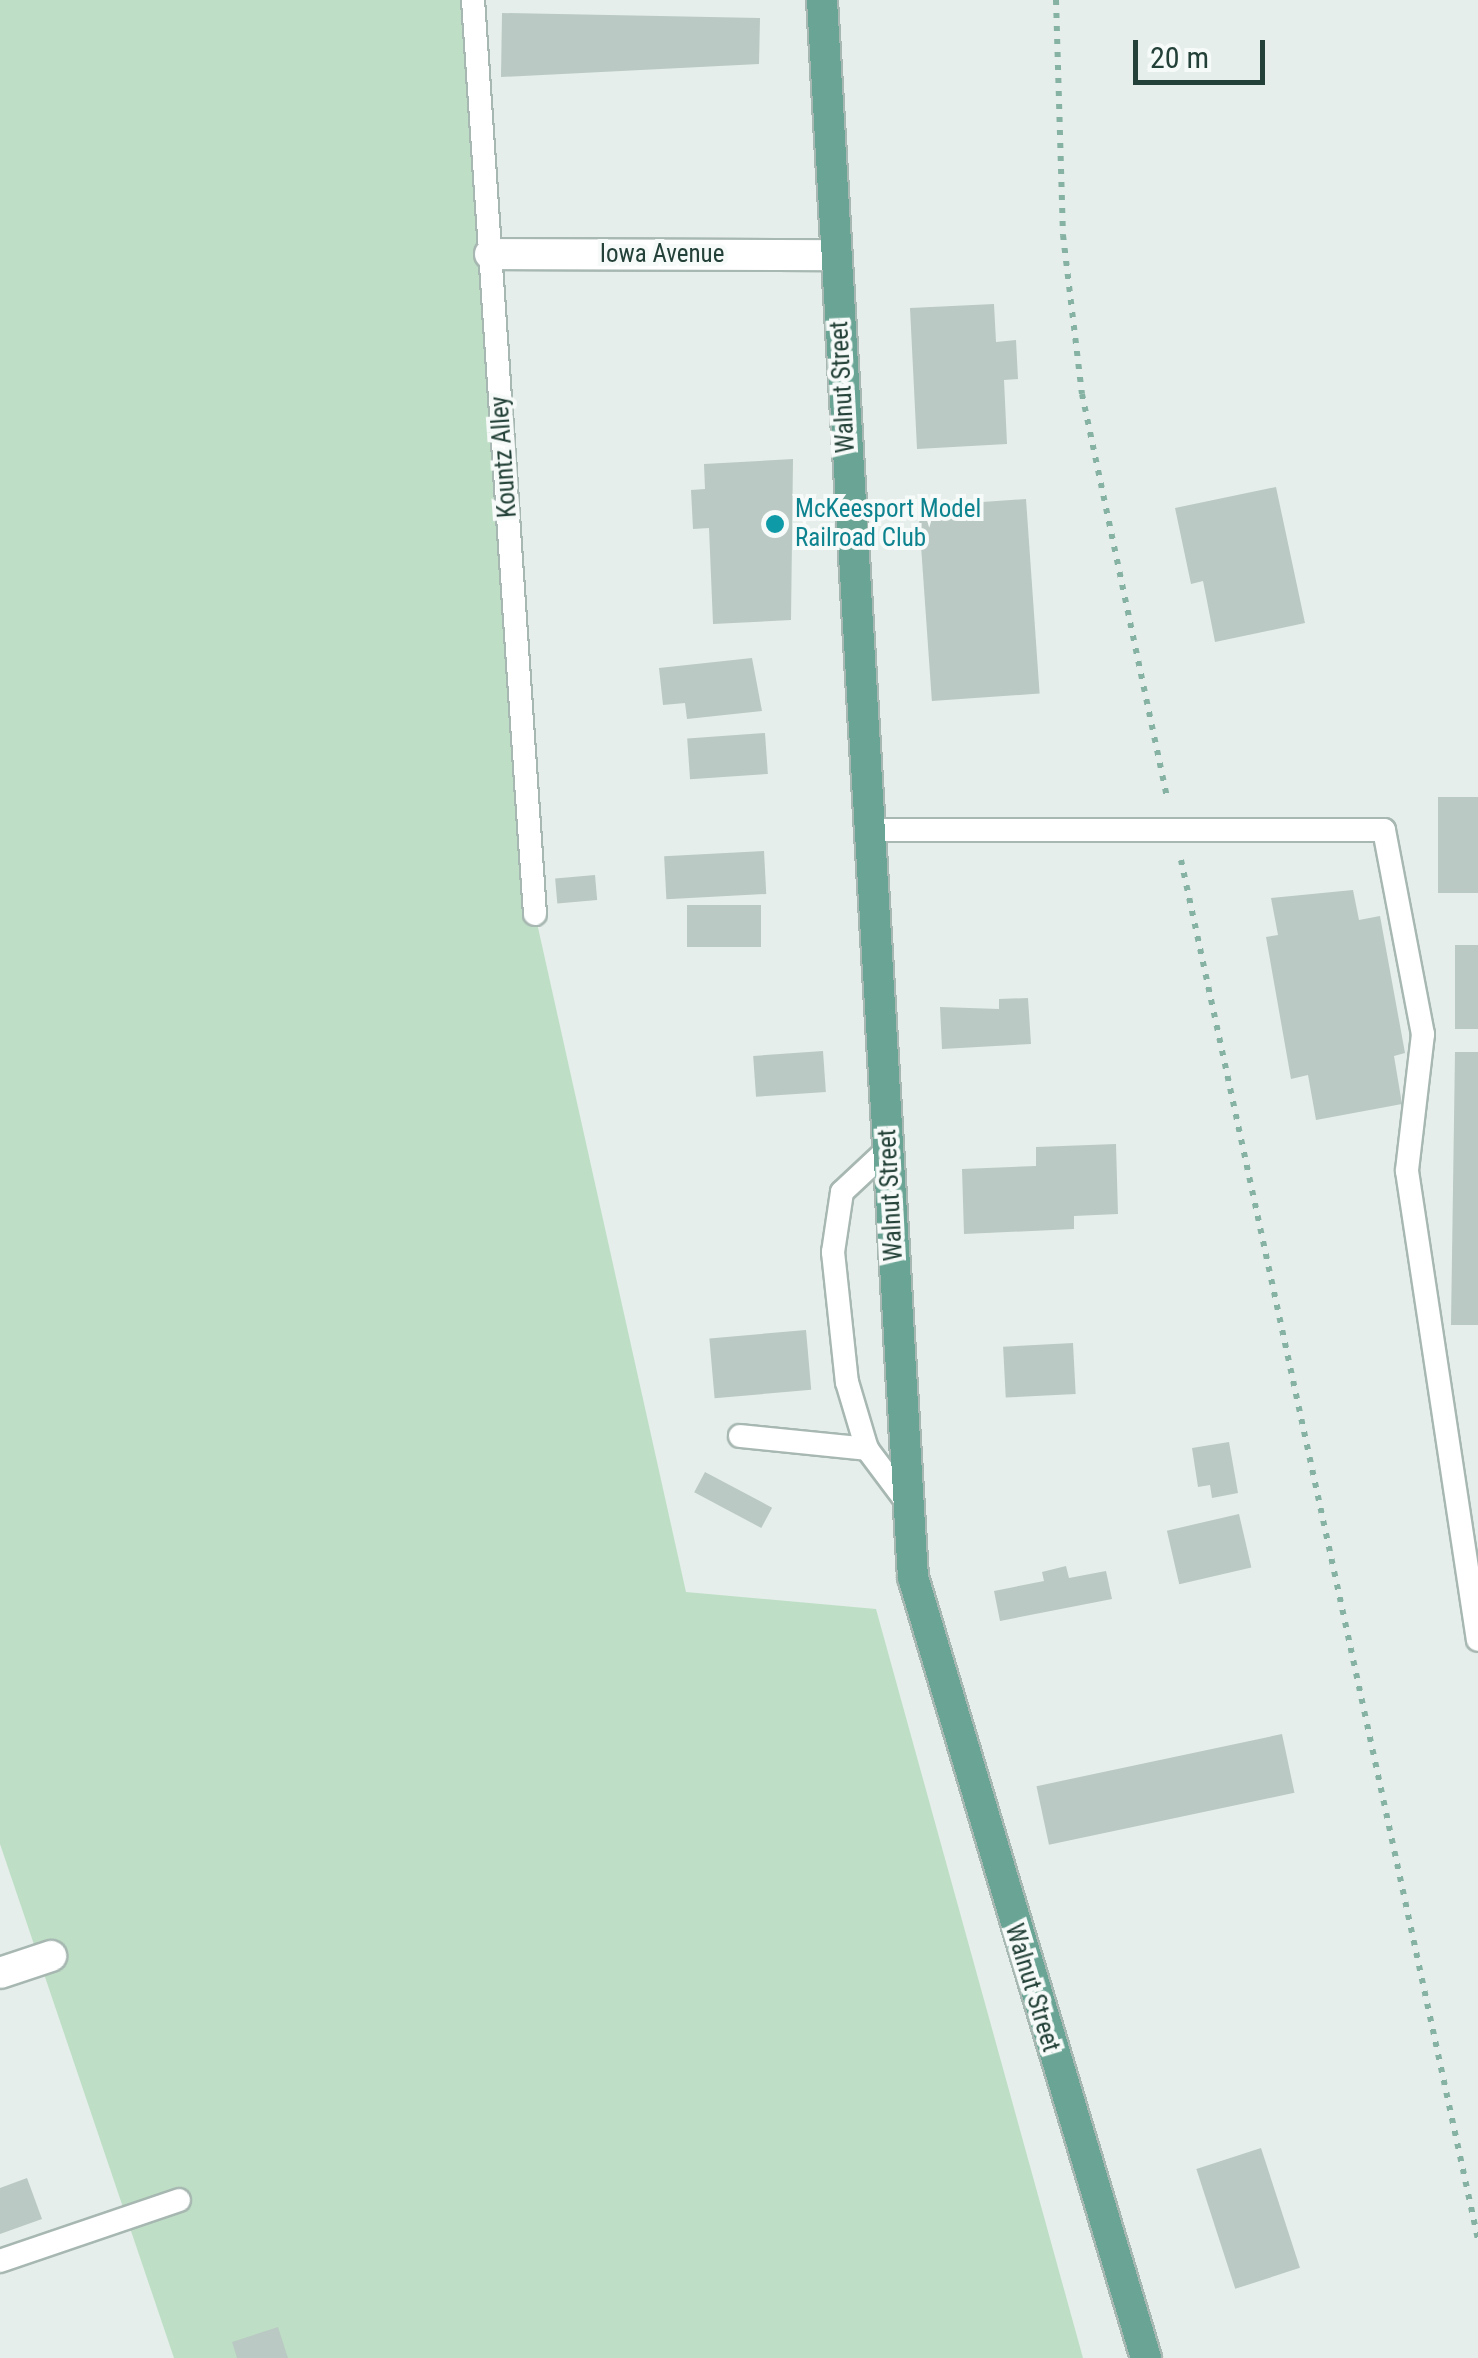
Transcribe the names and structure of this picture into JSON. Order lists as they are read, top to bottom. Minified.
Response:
{"streets":{"main road":["Walnut Street"],"street":["Iowa Avenue"],"lane":["Kountz Alley"]},"crossings":[["Iowa Avenue","Walnut Street"],["Iowa Avenue","Kountz Alley"]],"places":["McKeesport Model Railroad Club"],"scale_bar":"20 m"}
